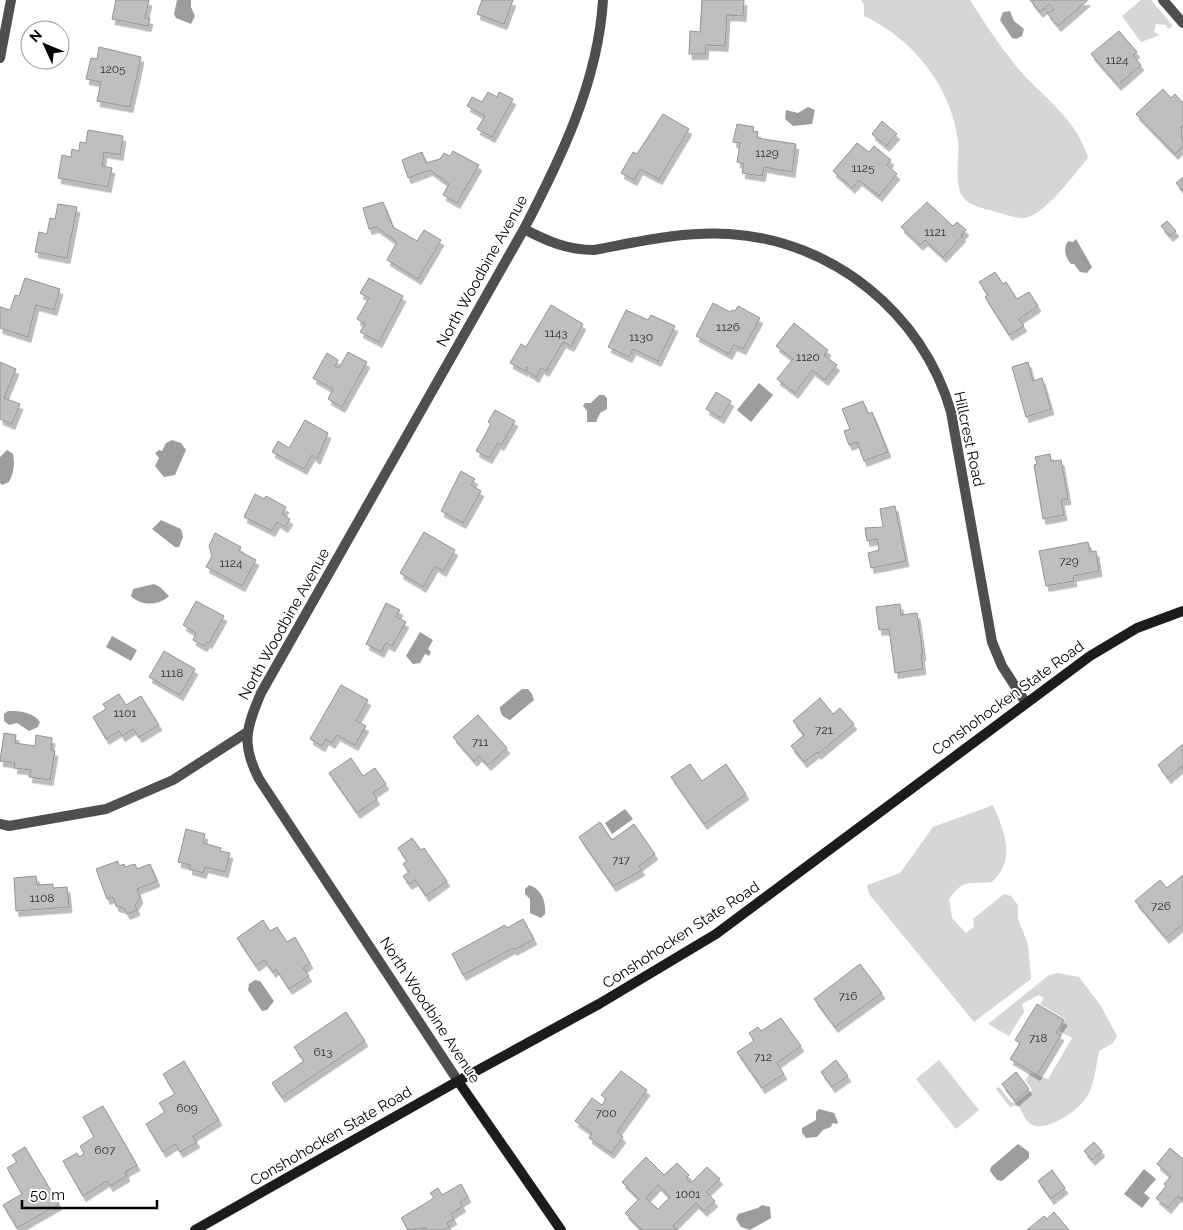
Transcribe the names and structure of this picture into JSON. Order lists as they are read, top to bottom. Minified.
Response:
{"streets":{"main road":["North Woodbine Avenue","Conshohocken State Road"],"street":["Hillcrest Road"]},"crossings":[["North Woodbine Avenue","Hillcrest Road"],["North Woodbine Avenue","Conshohocken State Road"],["Hillcrest Road","Conshohocken State Road"]],"house_numbers":["1124","1205","1129","1125","1121","1126","1143","1130","1120","729","1124","1118","1101","721","711","717","1108","726","716","718","613","712","609","700","607","1001"],"scale_bar":"50 m","north":"top left"}
